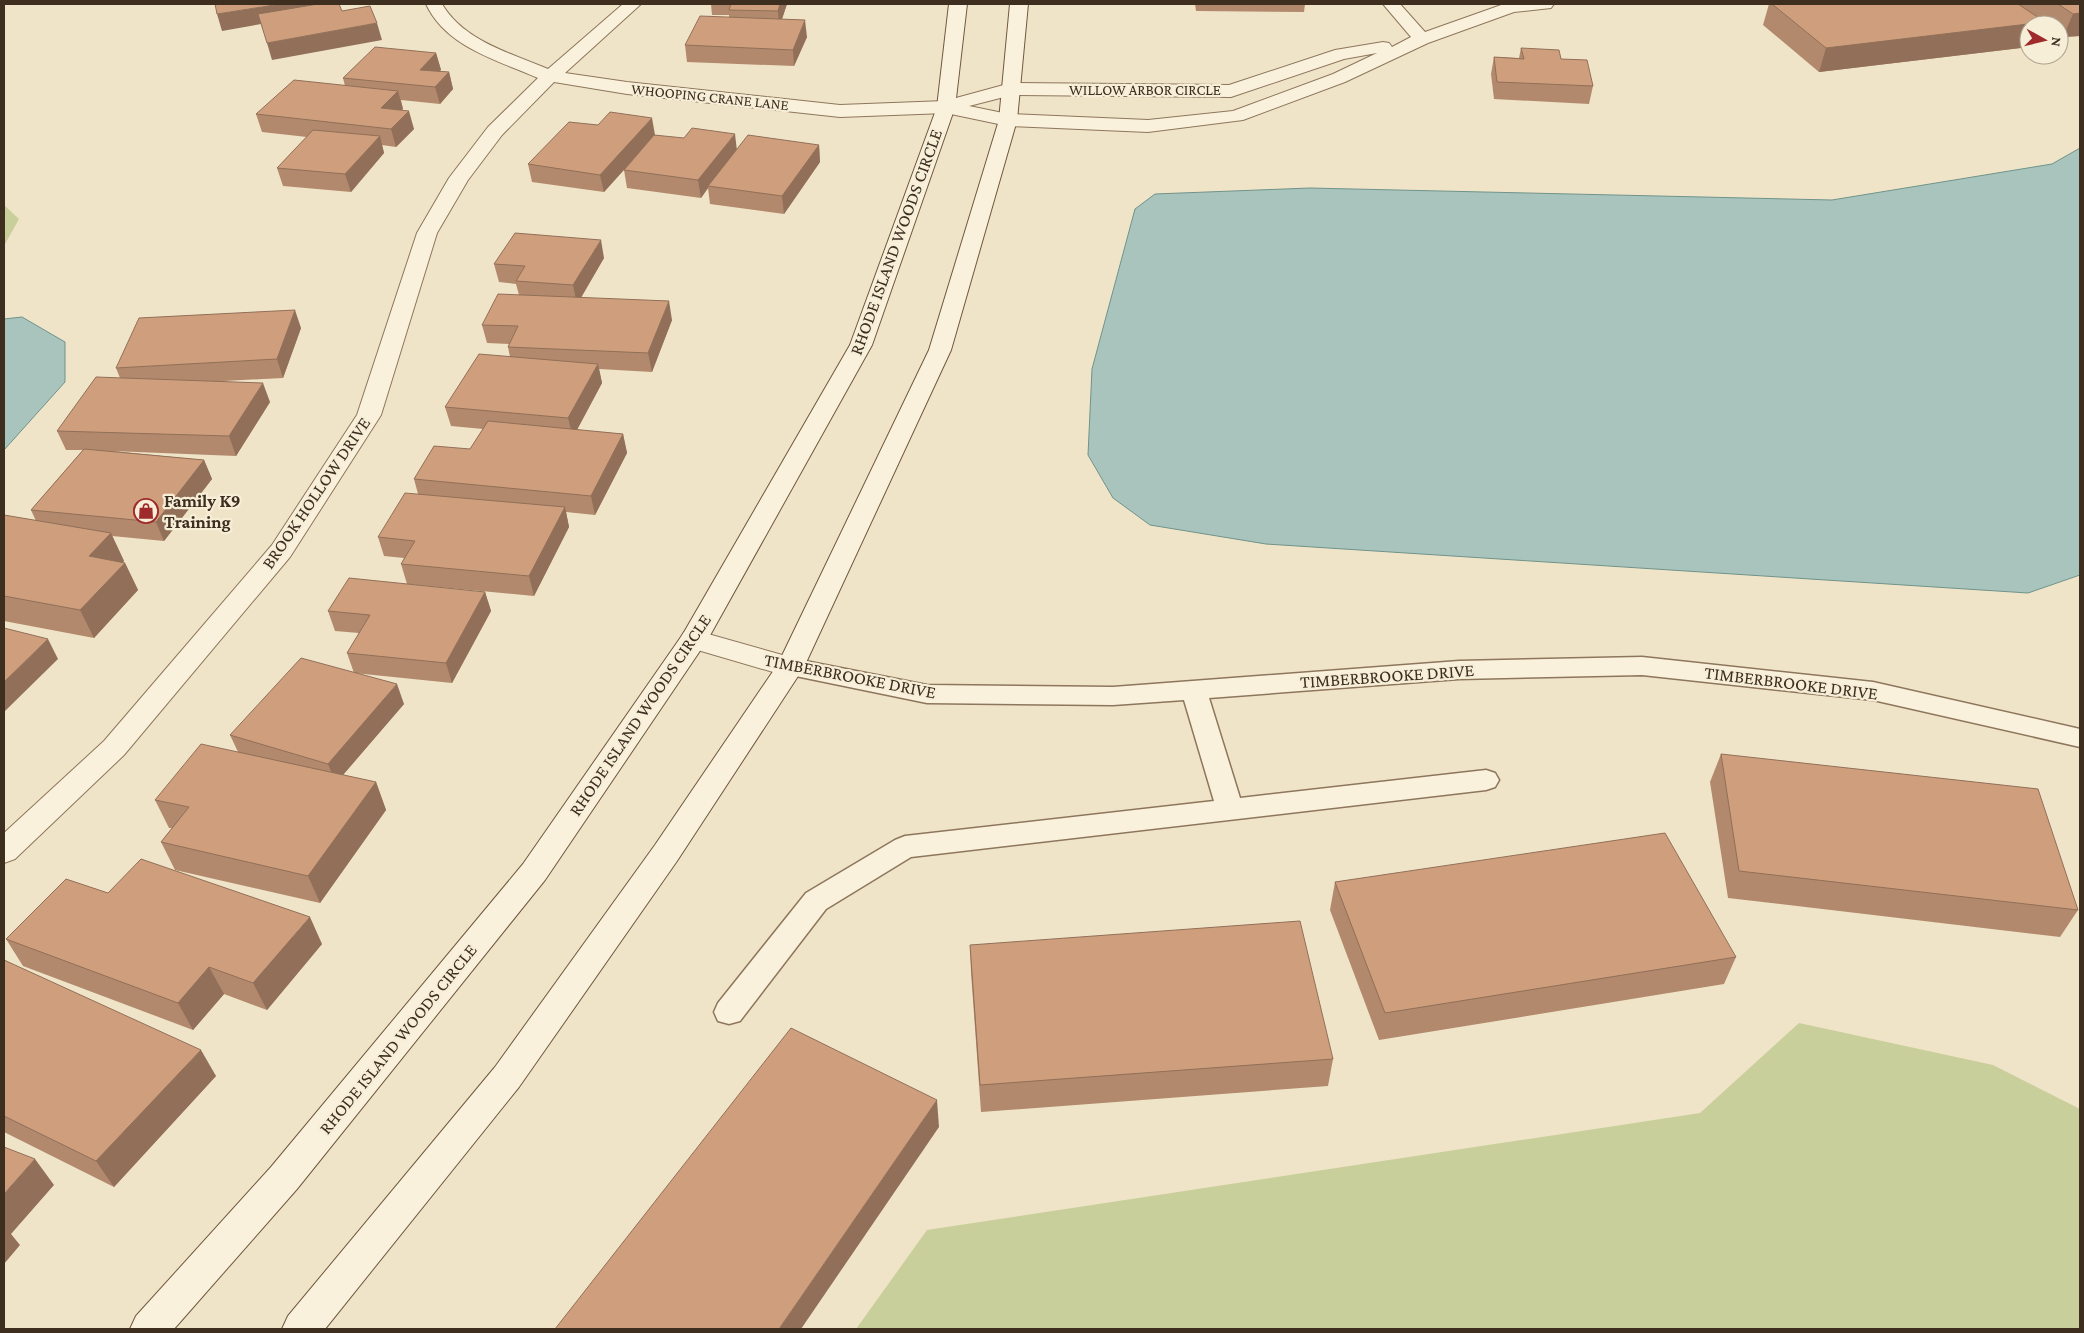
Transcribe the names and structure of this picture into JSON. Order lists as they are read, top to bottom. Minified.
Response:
{"streets":{"street":["WILLOW ARBOR CIRCLE","WHOOPING CRANE LANE","RHODE ISLAND WOODS CIRCLE","BROOK HOLLOW DRIVE","TIMBERBROOKE DRIVE"]},"crossings":[["WILLOW ARBOR CIRCLE","WHOOPING CRANE LANE"],["WILLOW ARBOR CIRCLE","RHODE ISLAND WOODS CIRCLE"],["WHOOPING CRANE LANE","RHODE ISLAND WOODS CIRCLE"],["WHOOPING CRANE LANE","BROOK HOLLOW DRIVE"],["RHODE ISLAND WOODS CIRCLE","TIMBERBROOKE DRIVE"]],"places":{"shop":["Family K9 Training"]},"north":"right"}
